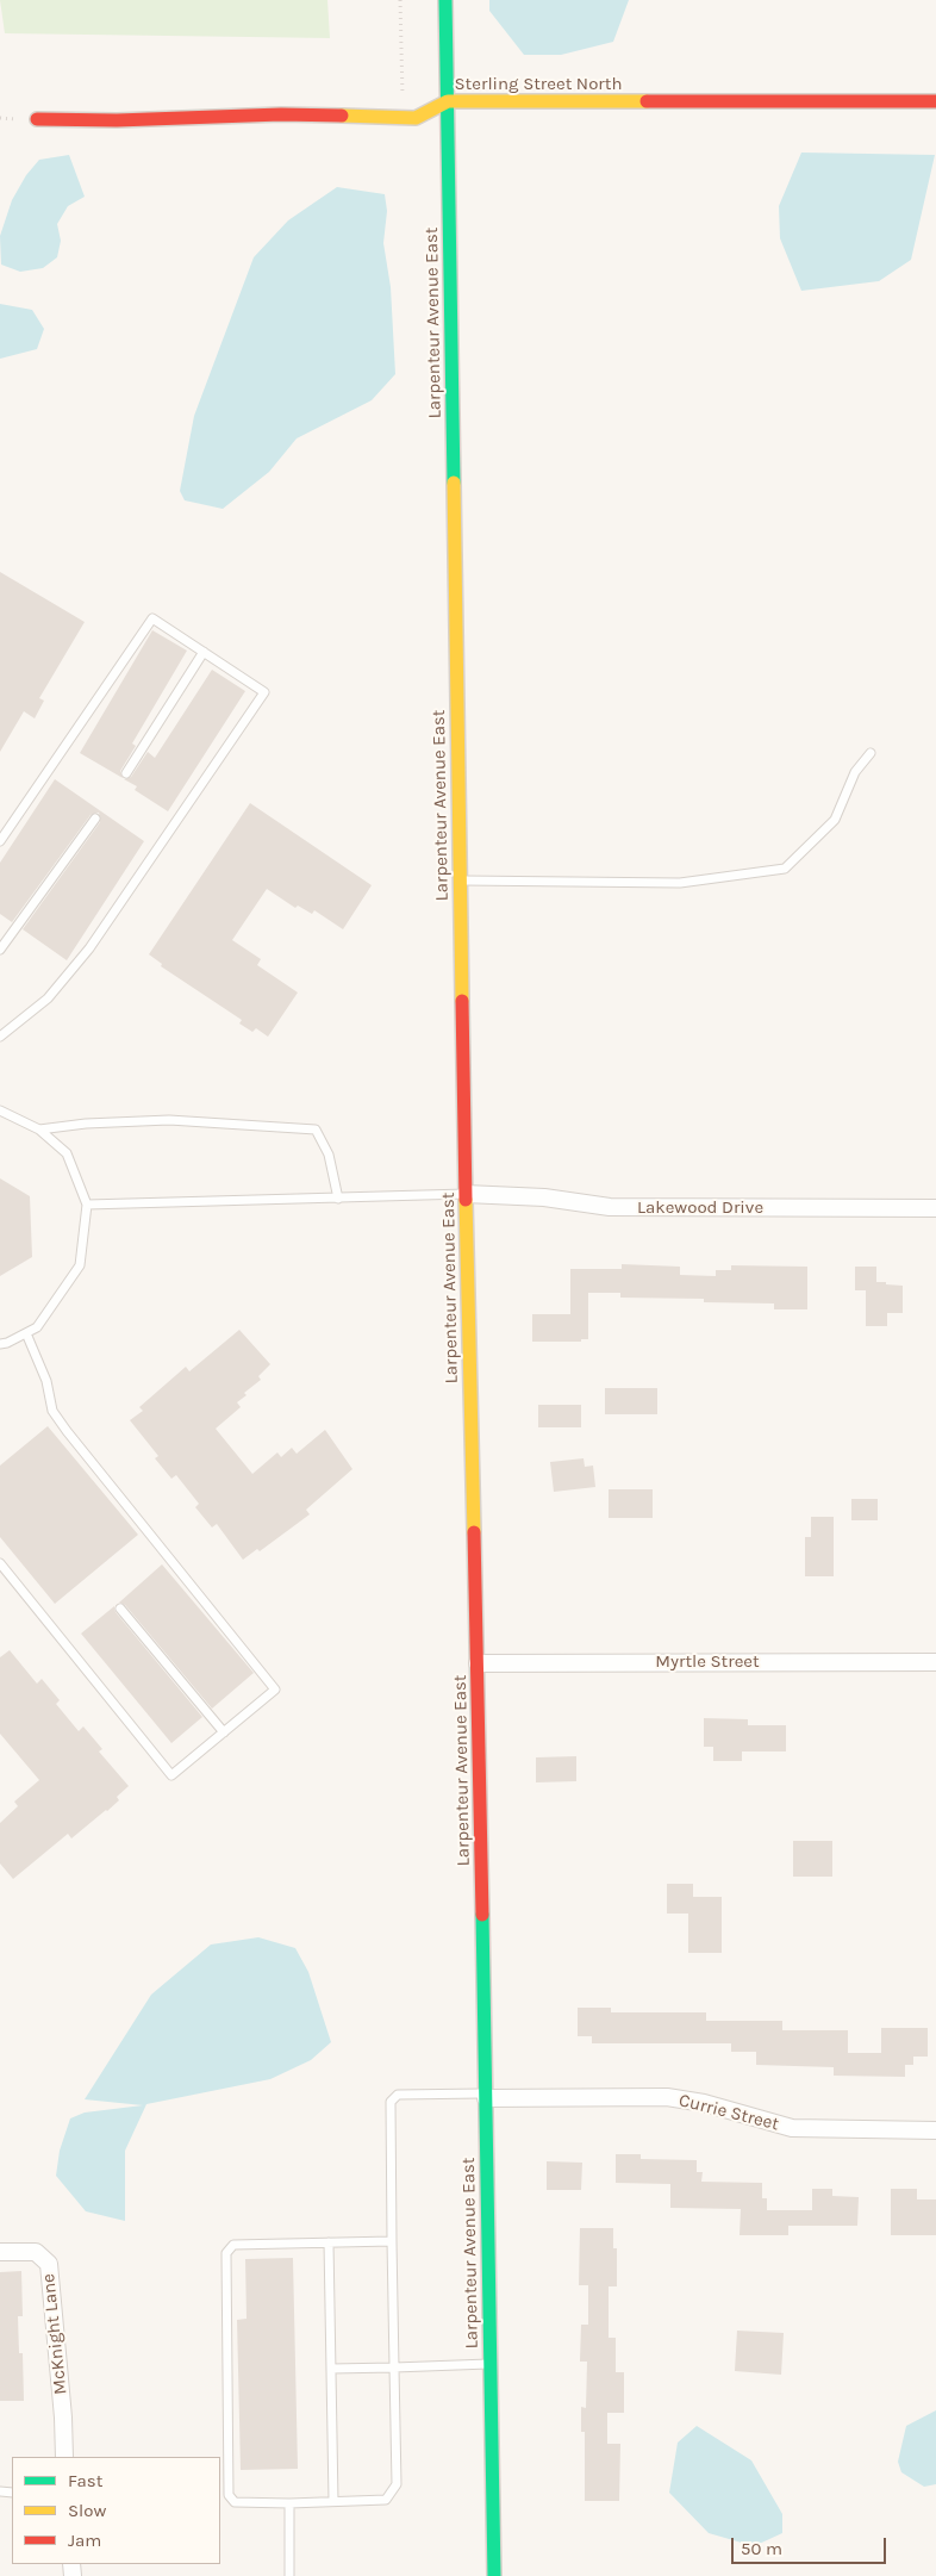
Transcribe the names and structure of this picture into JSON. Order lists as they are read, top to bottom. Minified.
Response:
{"streets":{"street":["Sterling Street North","Larpenteur Avenue East","Lakewood Drive","Myrtle Street","Currie Street","McKnight Lane"]},"crossings":[["Sterling Street North","Larpenteur Avenue East"],["Larpenteur Avenue East","Lakewood Drive"],["Larpenteur Avenue East","Myrtle Street"],["Larpenteur Avenue East","Currie Street"]],"legend":["Fast","Slow","Jam"],"scale_bar":"50 m"}
